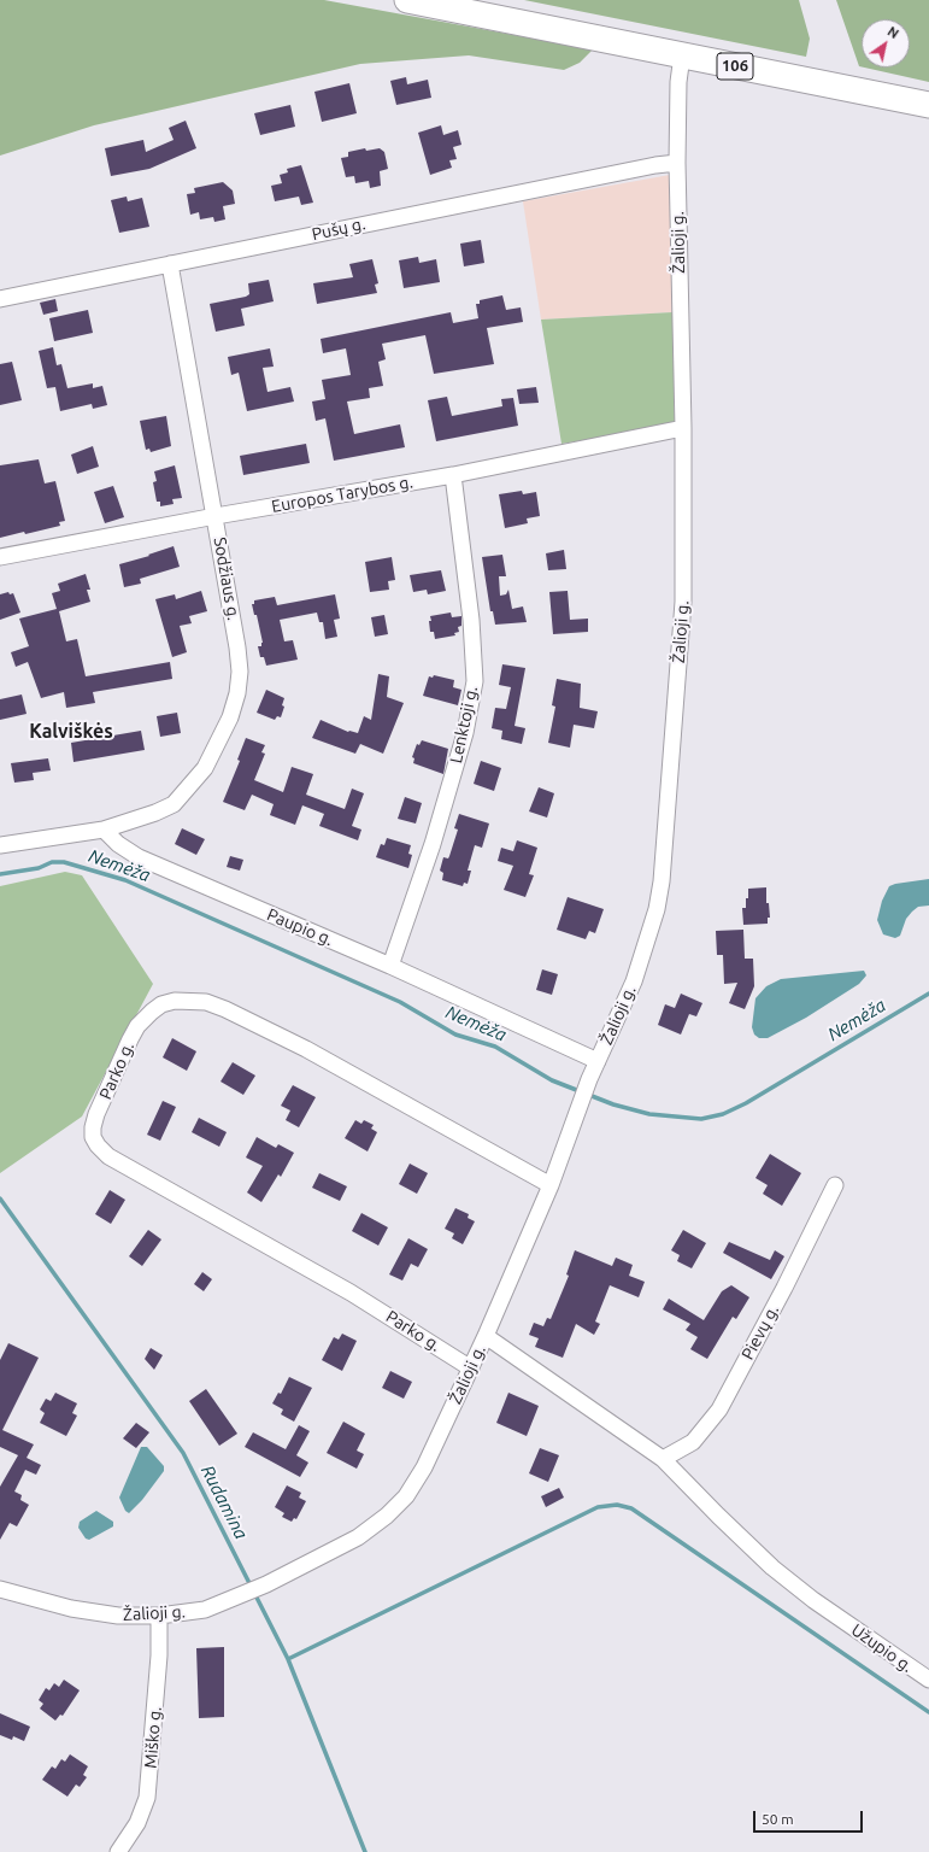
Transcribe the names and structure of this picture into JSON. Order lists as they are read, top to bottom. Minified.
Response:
{"streets":{"main road":["106"],"street":["Pušų g.","Žalioji g.","Europos Tarybos g.","Sodžiaus g.","Lenktoji g.","Paupio g.","Parko g.","Pievų g.","Užupio g.","Miško g."]},"crossings":[["106","Žalioji g."],["Pušų g.","Žalioji g."],["Pušų g.","Sodžiaus g."],["Žalioji g.","Europos Tarybos g."],["Žalioji g.","Paupio g."],["Žalioji g.","Parko g."],["Žalioji g.","Užupio g."],["Žalioji g.","Miško g."],["Europos Tarybos g.","Sodžiaus g."],["Europos Tarybos g.","Lenktoji g."],["Sodžiaus g.","Paupio g."],["Lenktoji g.","Paupio g."],["Pievų g.","Užupio g."]],"districts":["Kalviškės"],"water":["Nemėža","Rudamina"],"scale_bar":"50 m","north":"top right"}
